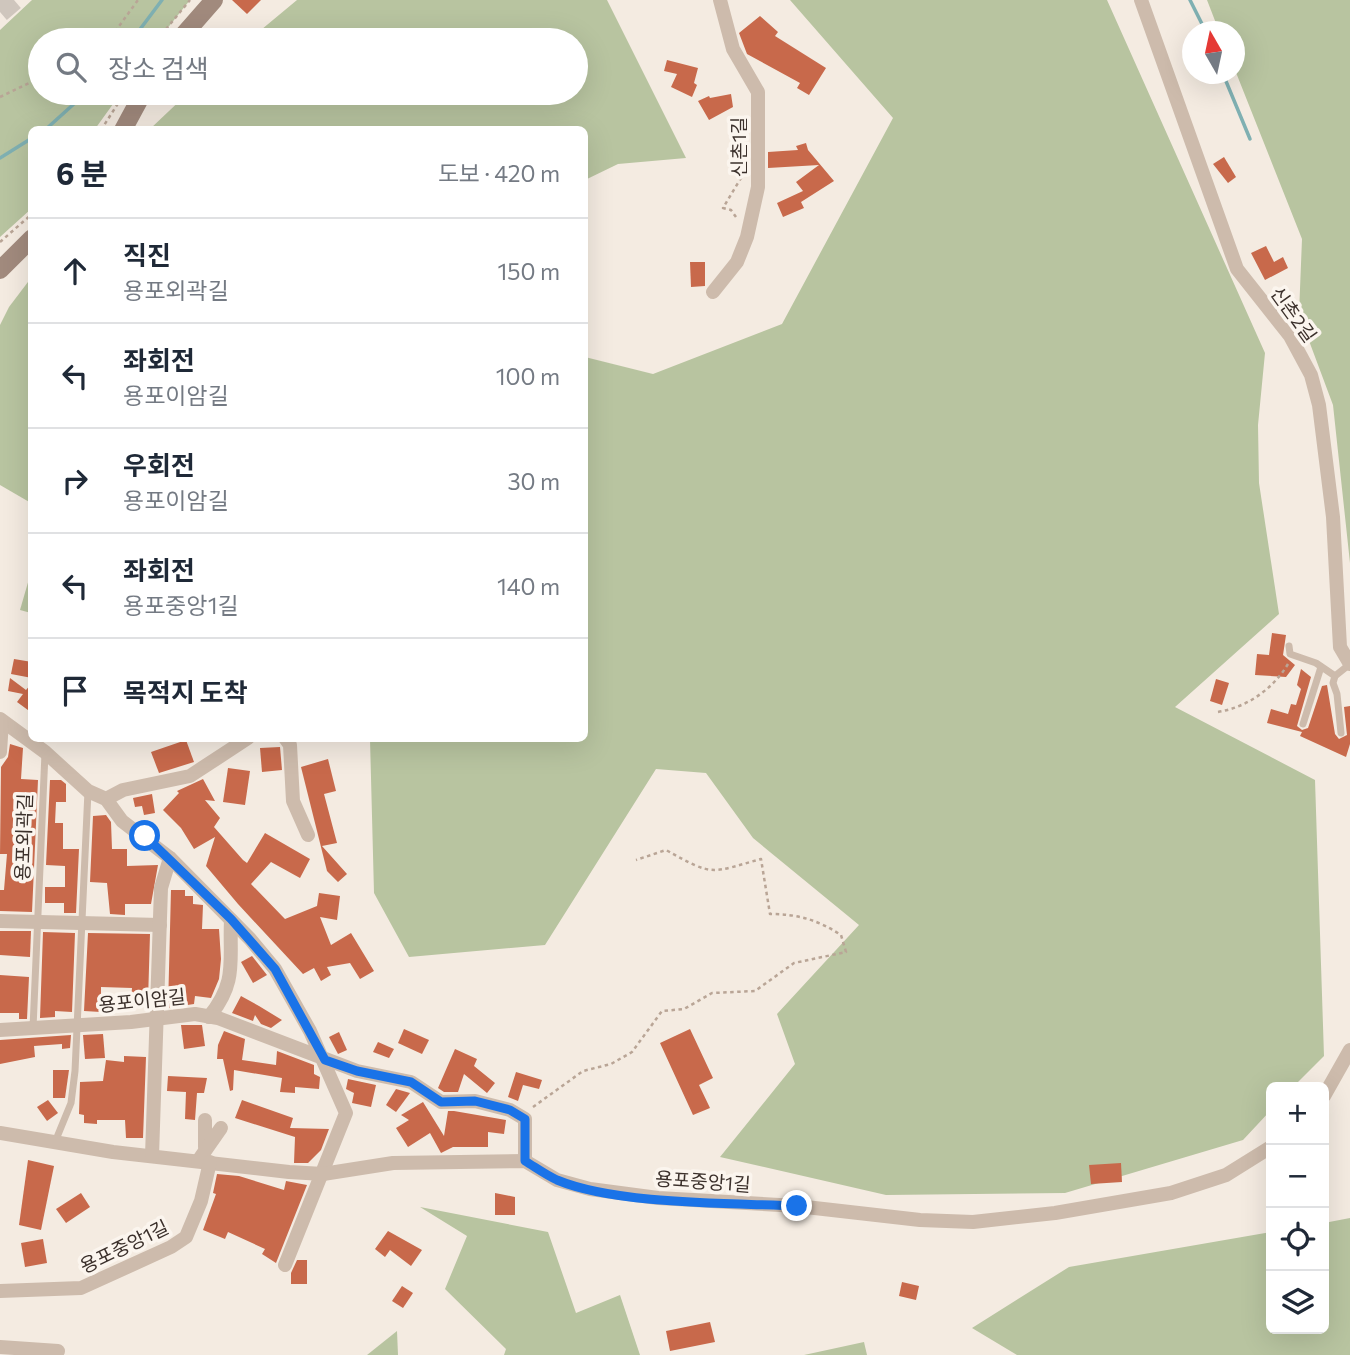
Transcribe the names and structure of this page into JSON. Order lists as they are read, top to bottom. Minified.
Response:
{"streets":{"street":["신촌1길","신촌2길","용포이암길","용포중앙1길"],"lane":["용포외곽길"]},"crossings":[["용포외곽길","용포이암길"]],"north":"top","page":{"search":"장소 검색","heading":["6 분","도보 · 420 m"],"list":[["직진","용포외곽길","150 m"],["좌회전","용포이암길","100 m"],["우회전","용포이암길","30 m"],["좌회전","용포중앙1길","140 m"],"목적지 도착"],"map_buttons":["+","−"]}}
